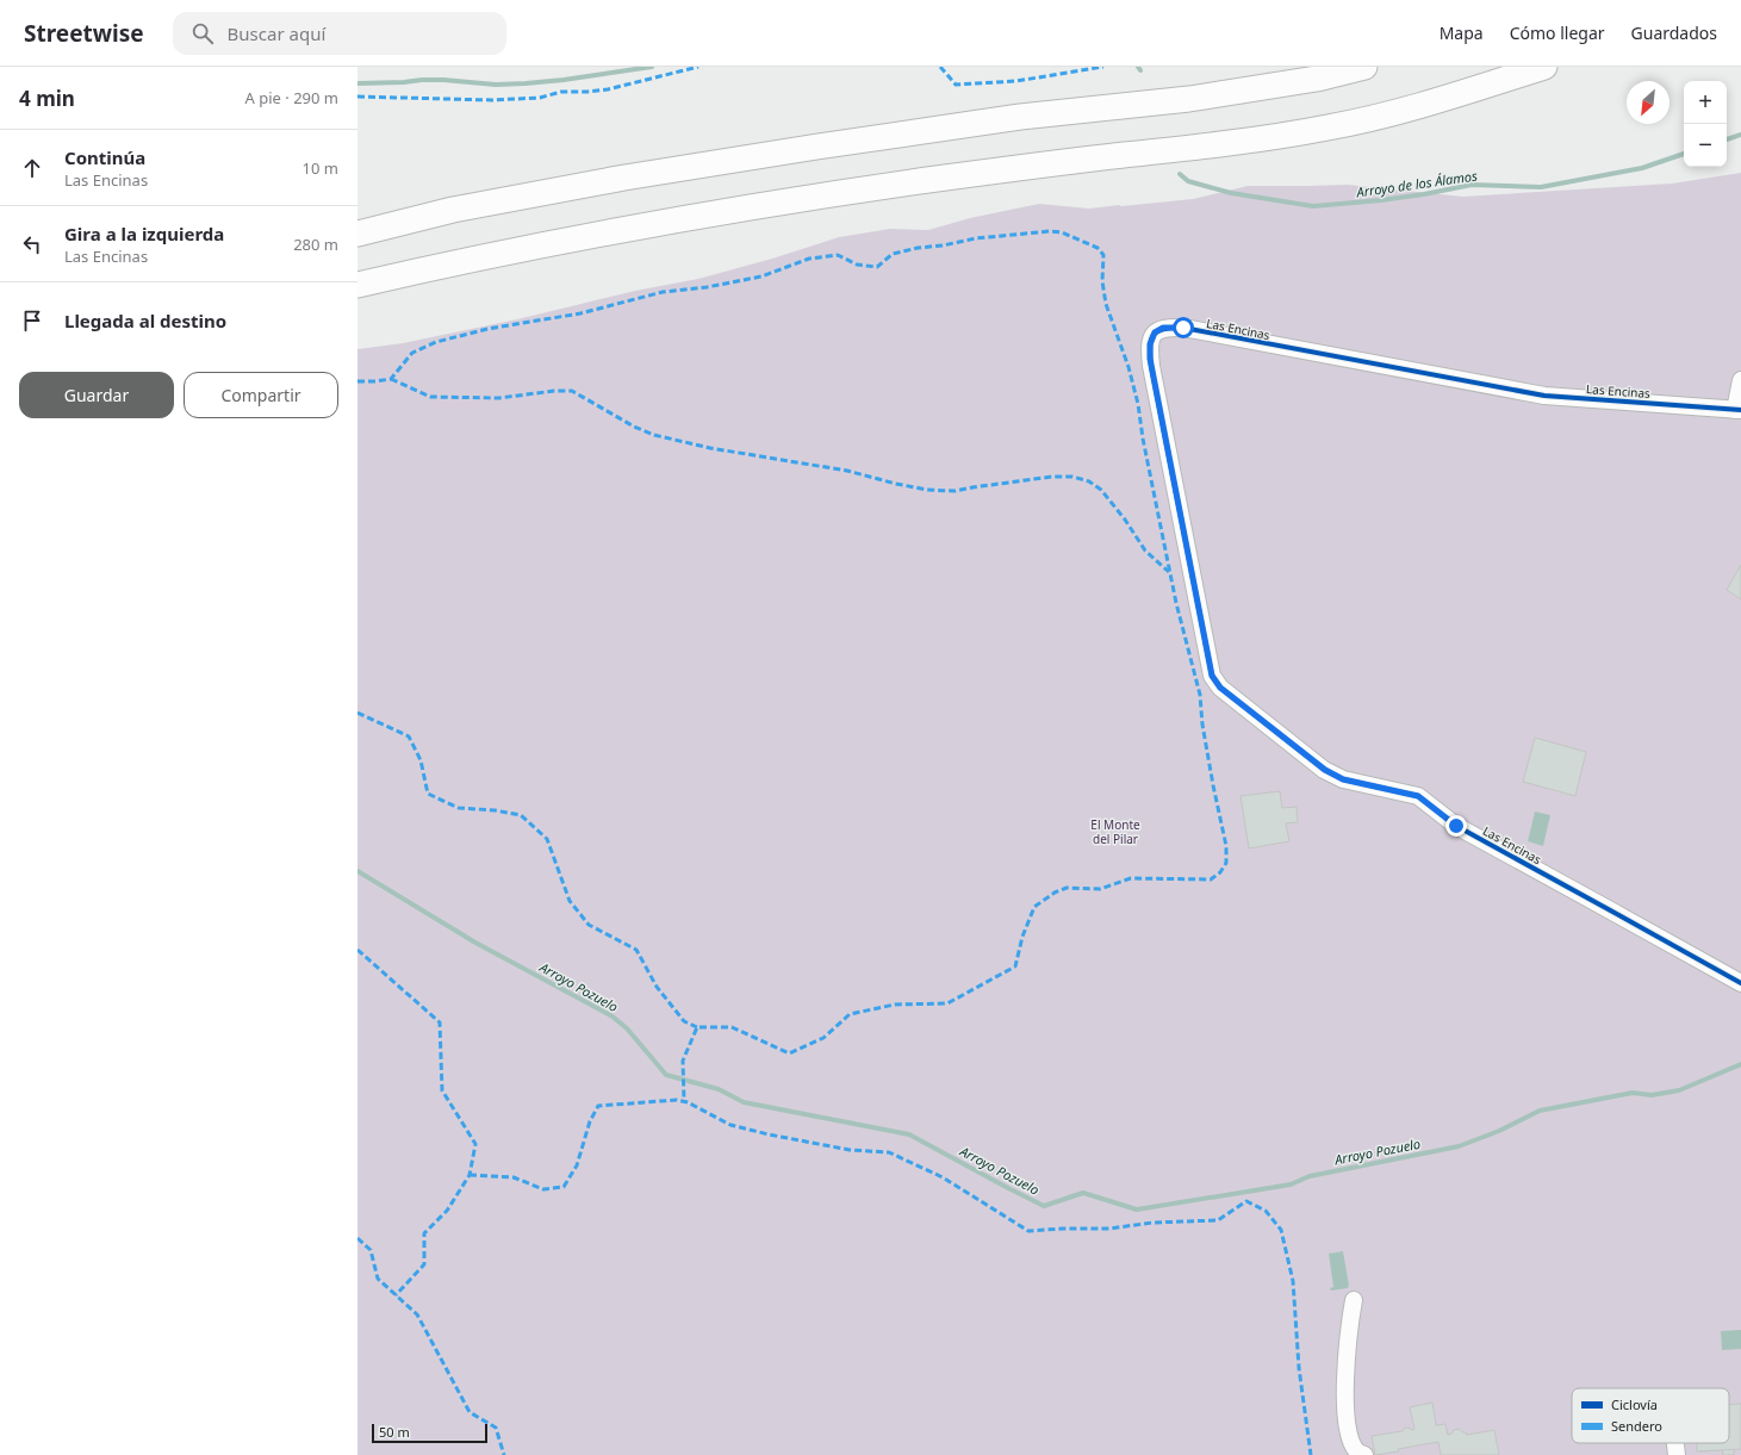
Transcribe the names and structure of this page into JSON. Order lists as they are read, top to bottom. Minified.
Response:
{"streets":{"street":["Las Encinas"]},"water":["Arroyo de los Álamos","Arroyo Pozuelo"],"parks":["El Monte del Pilar"],"legend":["Ciclovía","Sendero"],"scale_bar":"50 m","north":"bottom left","page":{"header":"Streetwise","search":"Buscar aquí","nav":["Mapa","Cómo llegar","Guardados"],"heading":["4 min","A pie · 290 m"],"map_buttons":["+","−"],"list":[["Continúa","Las Encinas","10 m"],["Gira a la izquierda","Las Encinas","280 m"],"Llegada al destino"],"buttons":["Guardar","Compartir"],"scale":"50 m"}}
